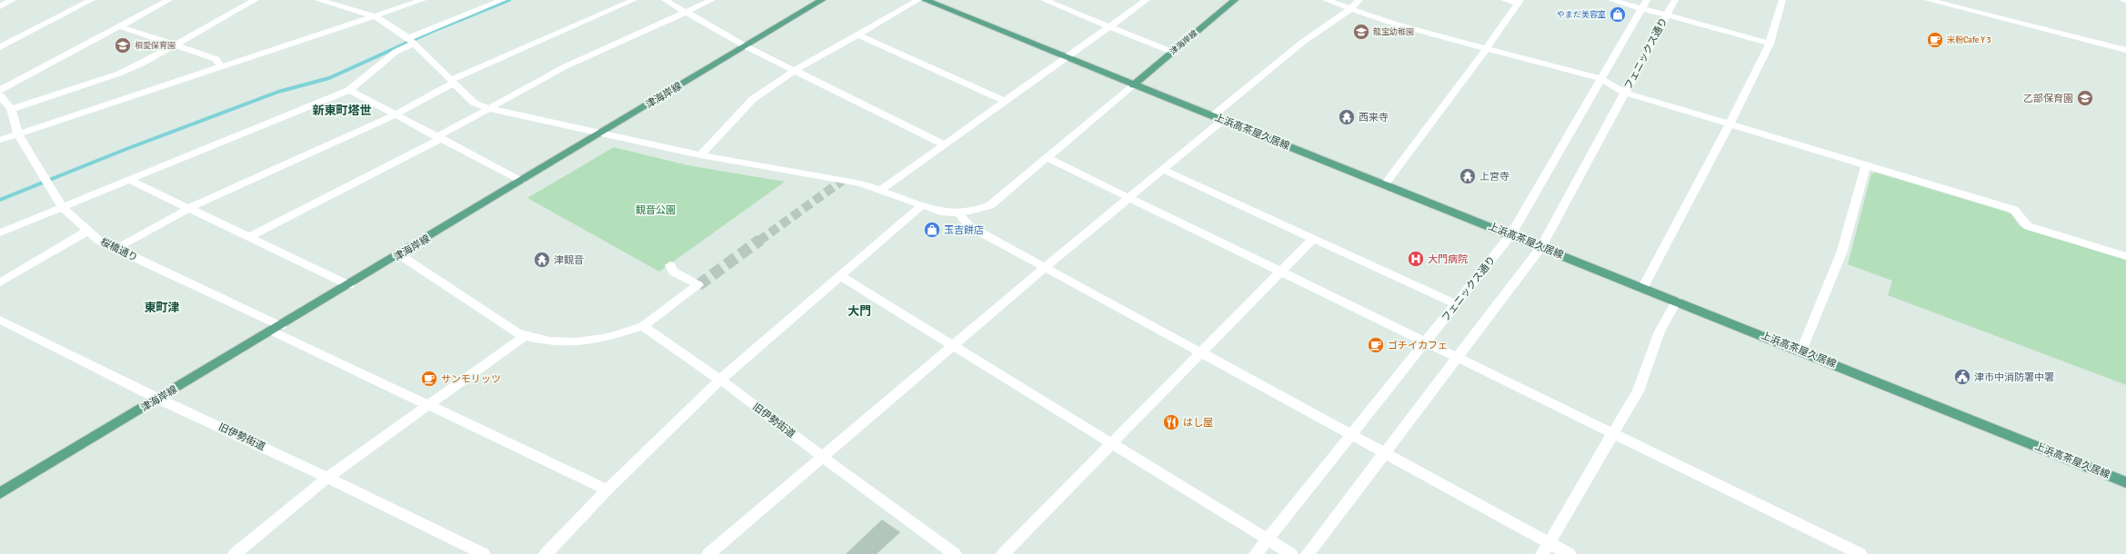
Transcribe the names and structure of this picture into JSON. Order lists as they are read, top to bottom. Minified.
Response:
{"streets":{"main road":["津海岸線","上浜高茶屋久居線"],"street":["フェニックス通り","桜橋通り","旧伊勢街道"]},"crossings":[["津海岸線","上浜高茶屋久居線"],["津海岸線","桜橋通り"],["津海岸線","旧伊勢街道"],["フェニックス通り","上浜高茶屋久居線"]],"districts":["新東町塔世","東町津","大門"],"parks":["観音公園"],"places":{"shop":["やまだ美容室","玉吉餅店"],"school or university":["龍宝幼稚園","相愛保育園","乙部保育園"],"cafe":["米粉Cafe Y 3","ゴチイカフェ","サンモリッツ"],"temple":["西来寺","上宮寺","津観音"],"hospital":["大門病院"],"public building":["津市中消防署中署"],"restaurant":["はし屋"]}}
